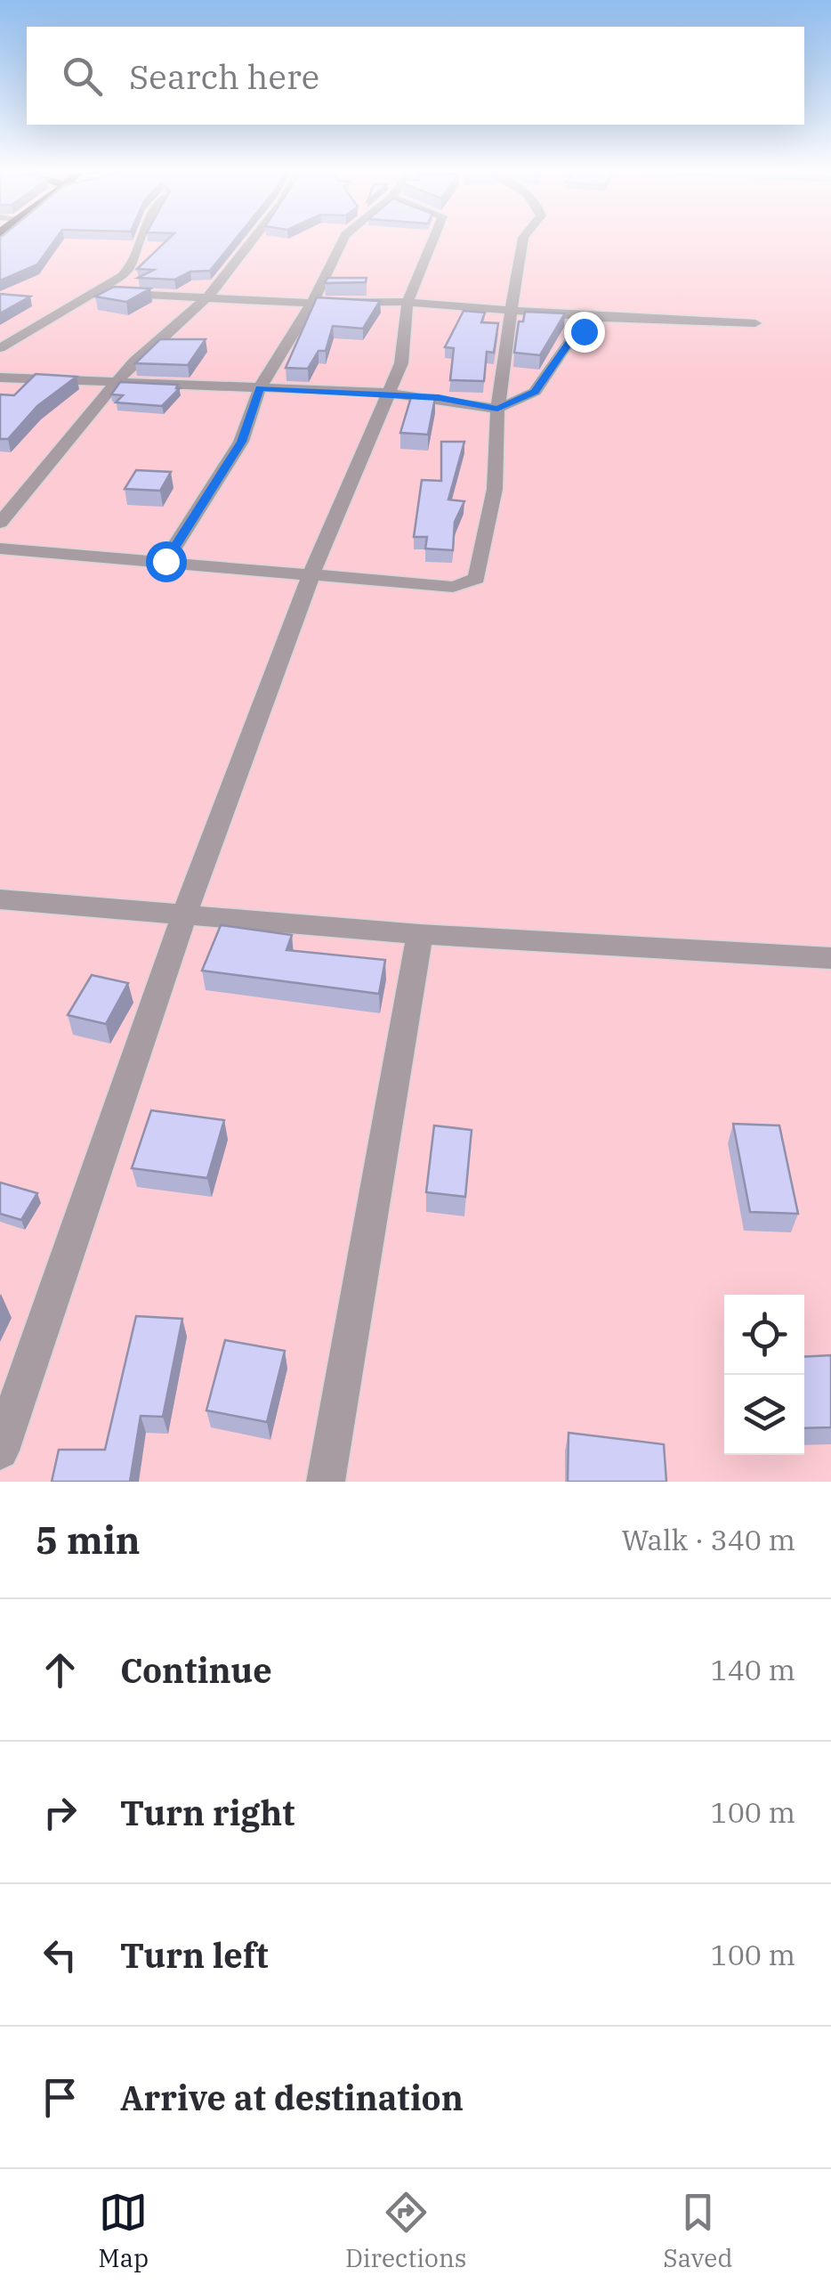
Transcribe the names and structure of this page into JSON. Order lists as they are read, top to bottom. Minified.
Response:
{"page":{"search":"Search here","heading":["5 min","Walk · 340 m"],"list":[["Continue","140 m"],["Turn right","100 m"],["Turn left","100 m"],"Arrive at destination"],"nav":["Map","Directions","Saved"]}}
